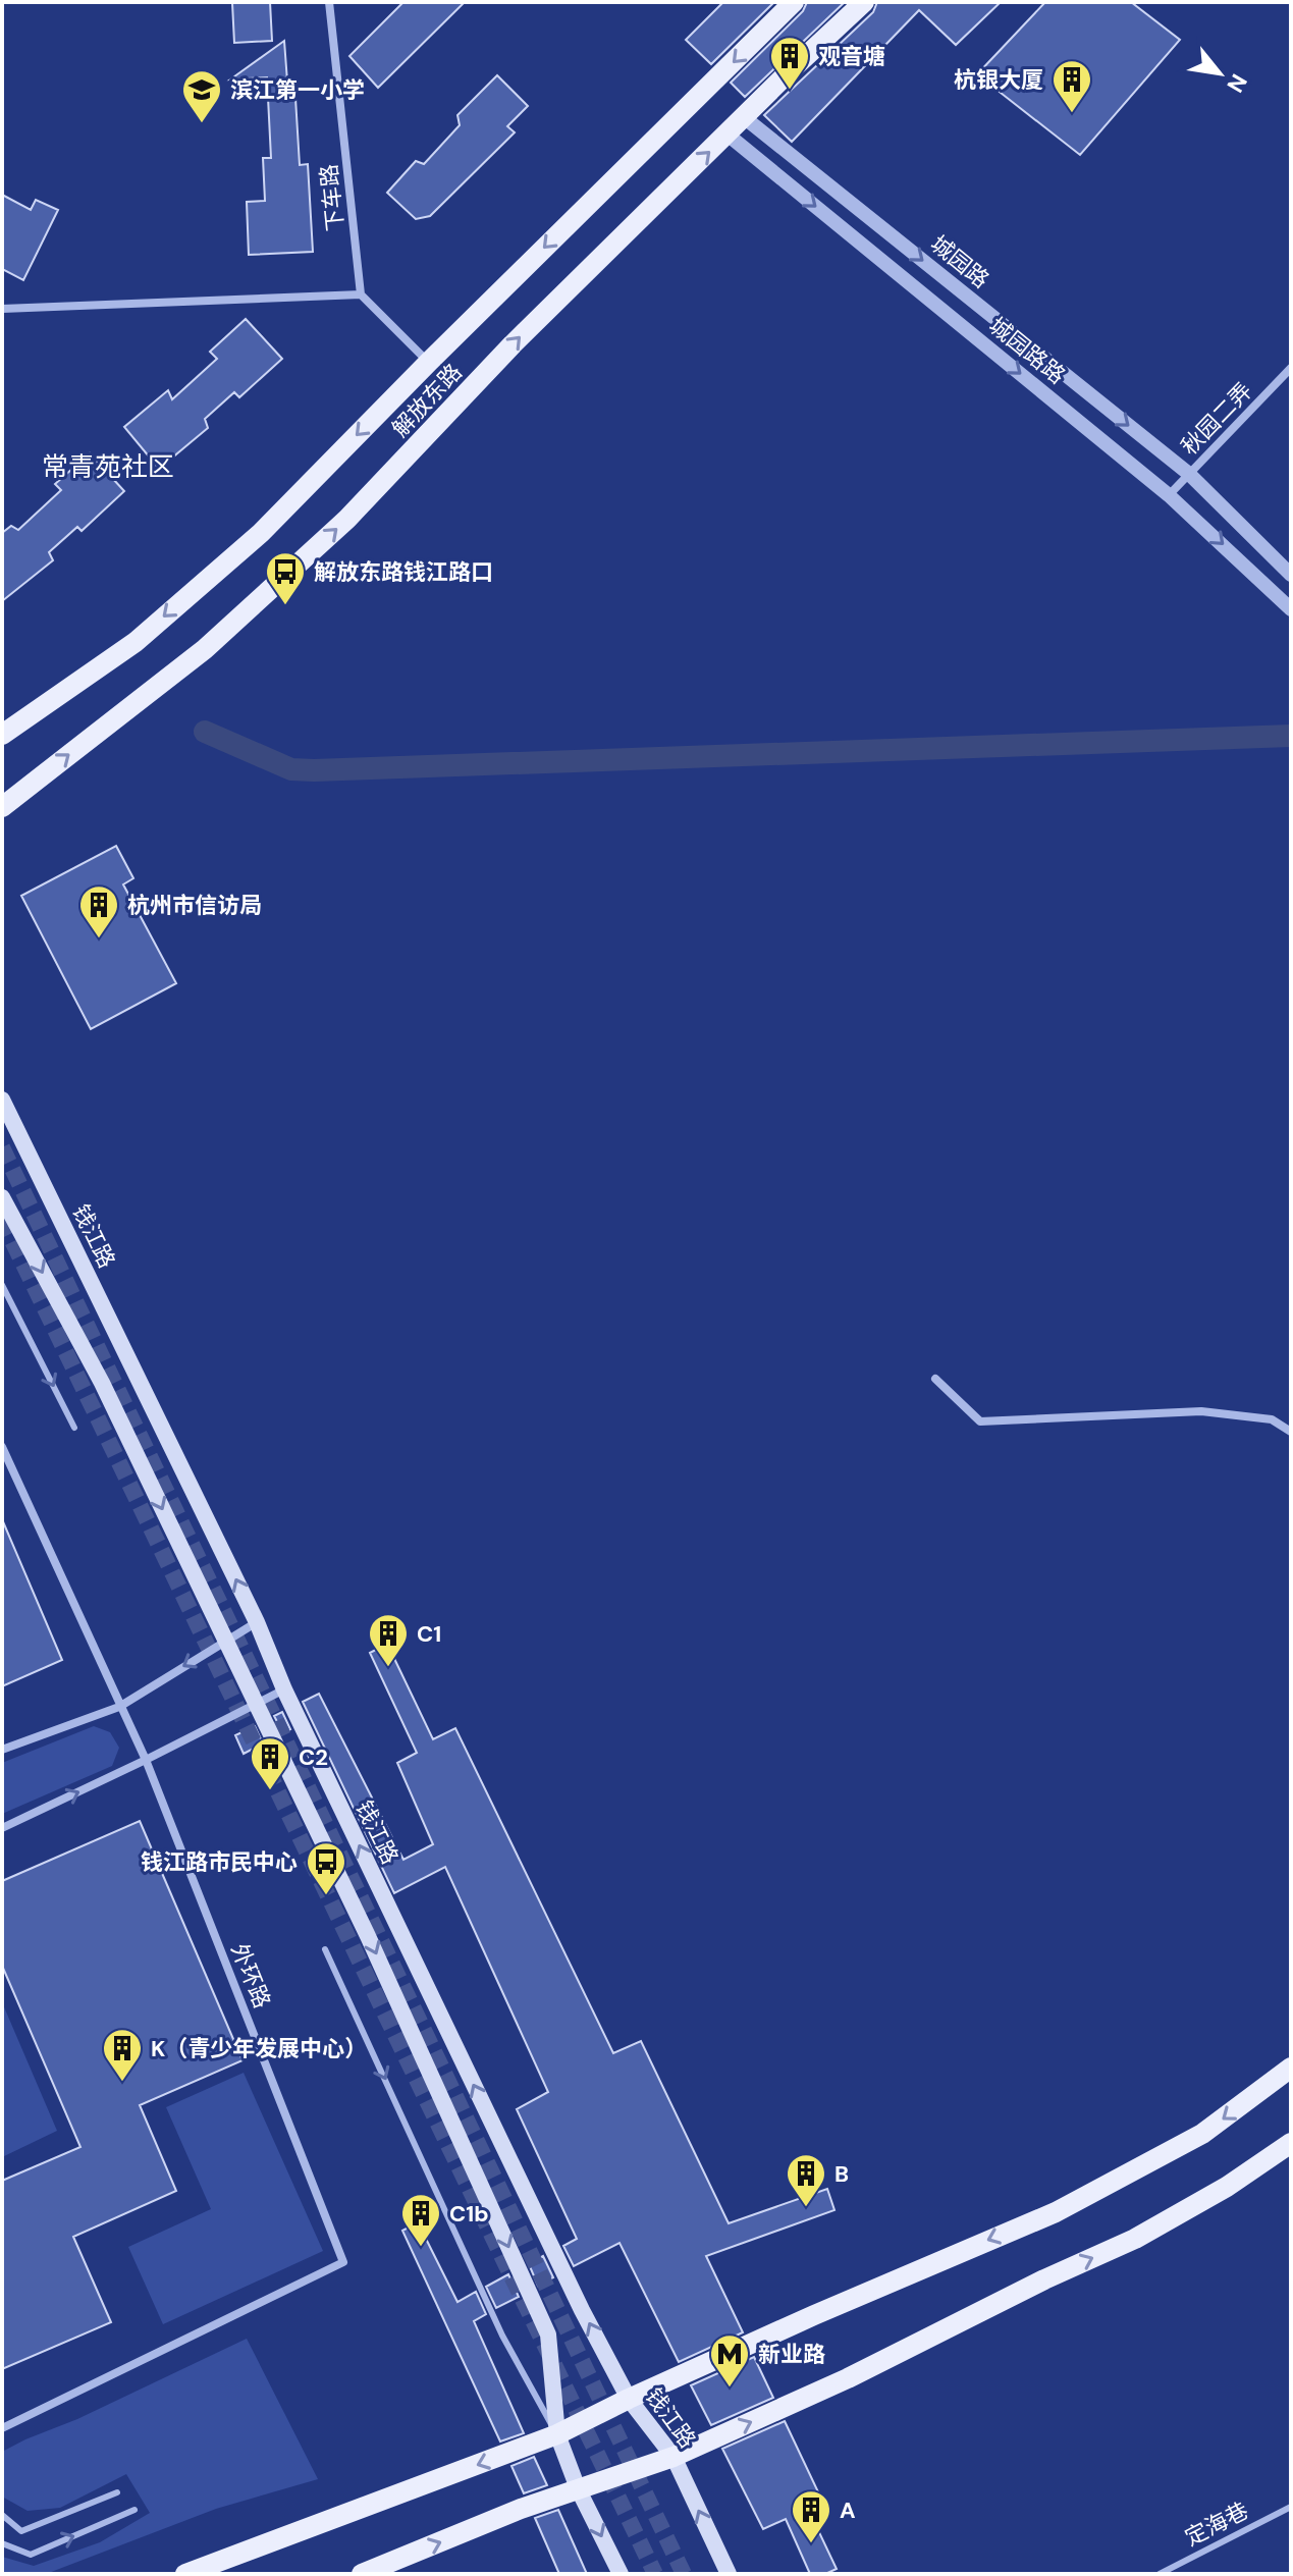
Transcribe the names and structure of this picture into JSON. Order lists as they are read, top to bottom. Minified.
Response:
{"streets":{"main road":["解放东路","钱江路"],"street":["下车路","城园路","城园路路","秋园二弄","外环路"],"lane":["定海巷"]},"crossings":[["城园路","解放东路"],["城园路","秋园二弄"],["城园路路","解放东路"],["城园路路","秋园二弄"]],"one_way":["城园路","城园路路"],"districts":["常青苑社区"],"places":{"building":["观音塘","杭银大厦","杭州市信访局","C1","C2","K（青少年发展中心）","B","C1b","A"],"school or university":["滨江第一小学"],"bus stop":["解放东路钱江路口","钱江路市民中心"],"metro station":["新业路"]},"north":"bottom right"}
